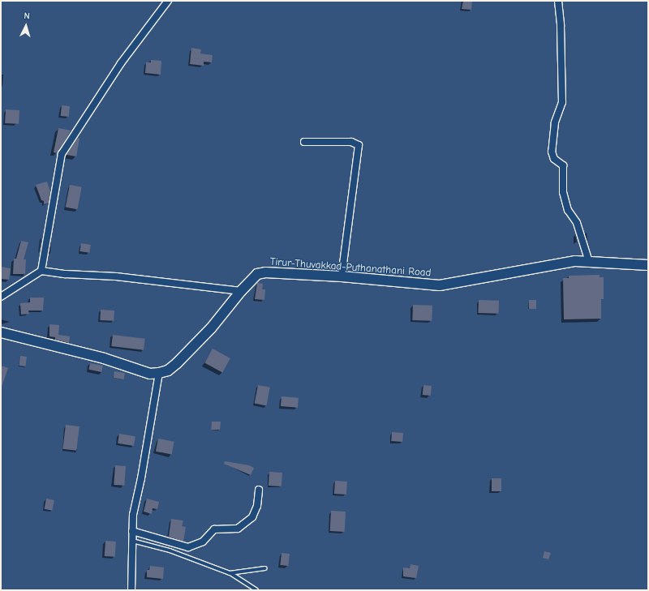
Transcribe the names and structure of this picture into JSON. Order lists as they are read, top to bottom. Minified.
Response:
{"streets":{"main road":["Tirur-Thuvakkad-Puthanathani Road"]},"north":"top"}
